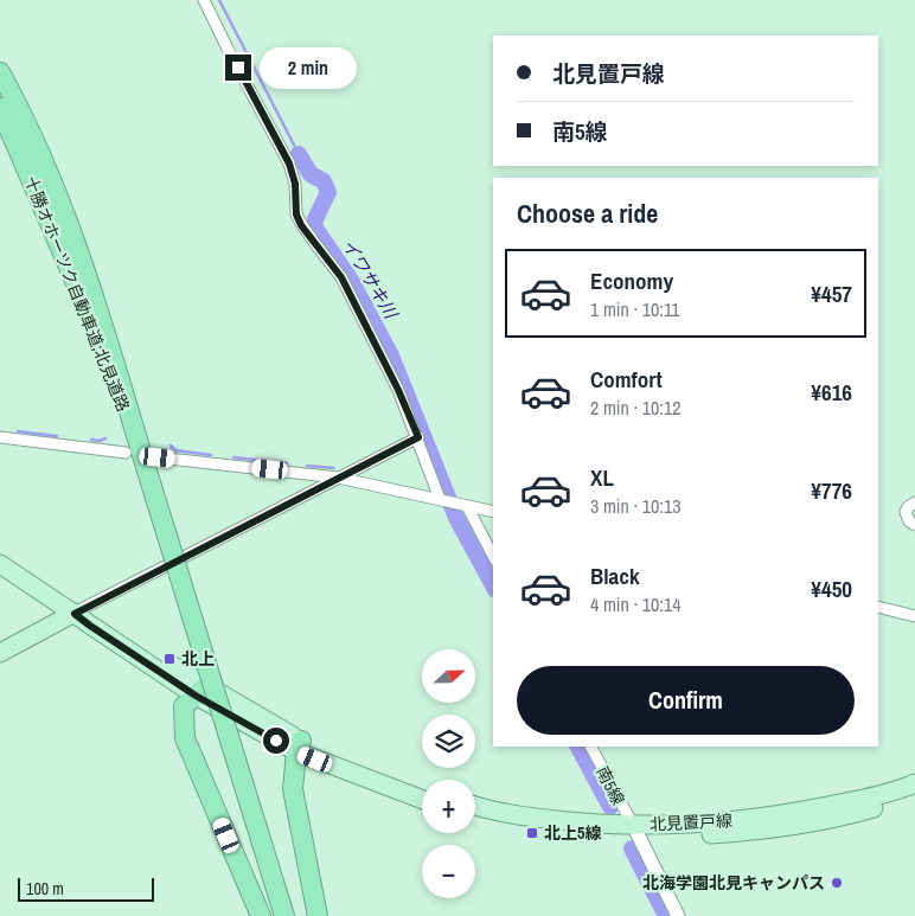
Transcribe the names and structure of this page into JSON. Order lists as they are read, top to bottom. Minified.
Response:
{"streets":{"highway":["十勝オホーツク自動車道;北見道路"],"main road":["北見置戸線"],"street":["南5線"]},"crossings":[["南5線","北見置戸線"]],"water":["イワサキ川"],"places":{"transit":["北上","北上5線"],"other":["北海学園北見キャンパス"]},"scale_bar":"100 m","north":"right","page":{"banner":["北見置戸線","南5線"],"bubble":"2 min","heading":"Choose a ride","list":[{"name":"Economy","note":"1 min · 10:11","value":"¥457"},{"name":"Comfort","note":"2 min · 10:12","value":"¥616"},{"name":"XL","note":"3 min · 10:13","value":"¥776"},{"name":"Black","note":"4 min · 10:14","value":"¥450"}],"map_buttons":["+","−"],"buttons":"Confirm","scale":"100 m"}}
